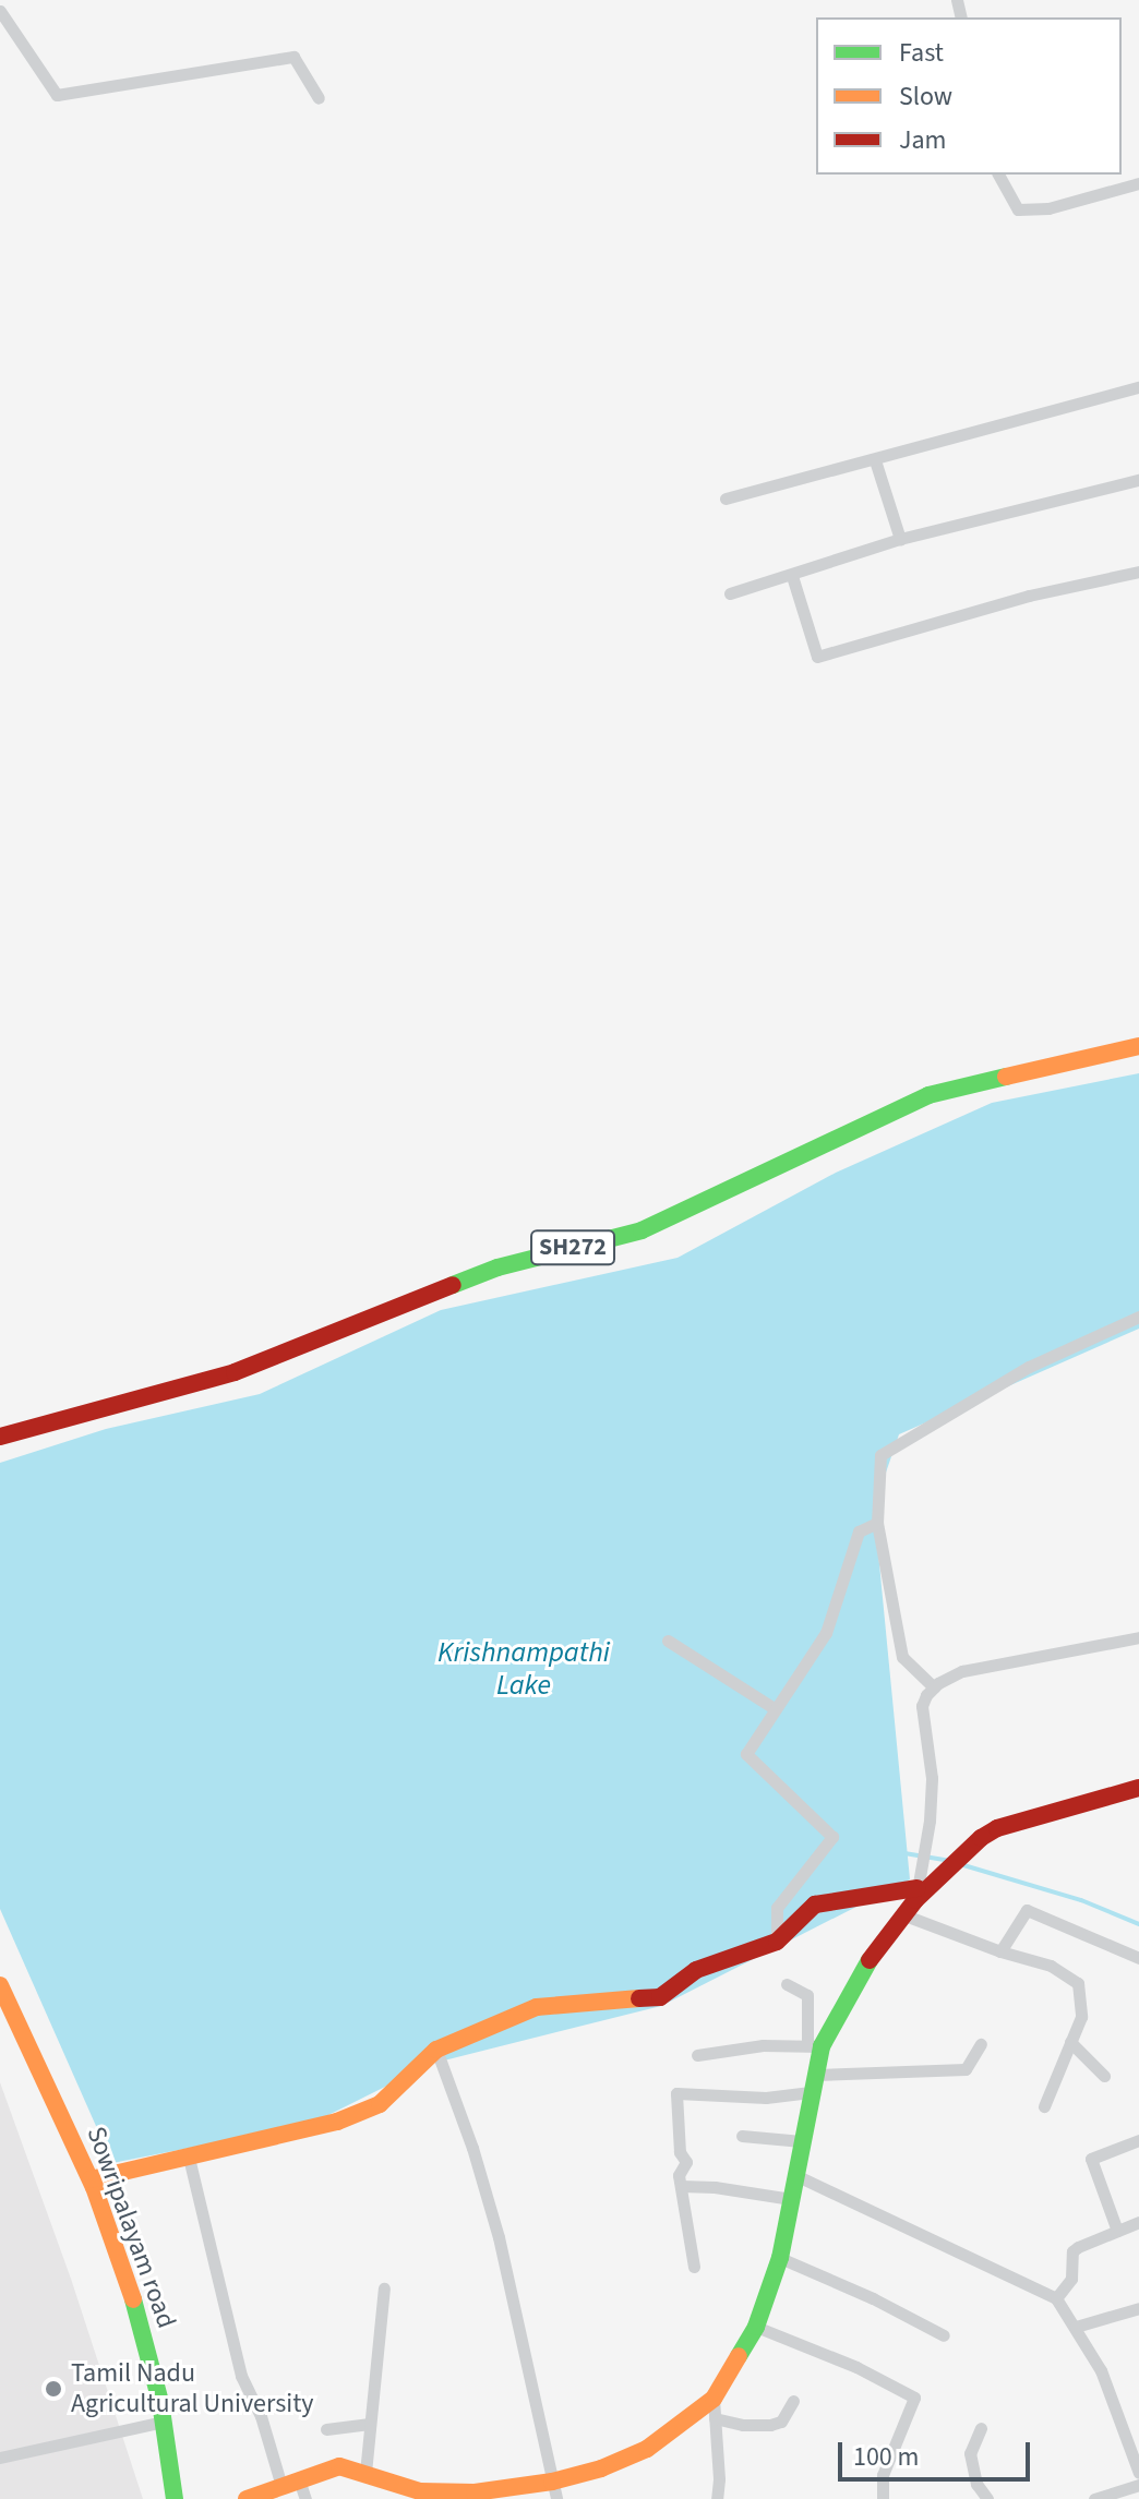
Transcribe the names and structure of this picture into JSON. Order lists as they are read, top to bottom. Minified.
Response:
{"streets":{"street":["SH272","Sowripalayam road"]},"water":["Krishnampathi Lake"],"places":["Tamil Nadu Agricultural University"],"legend":["Fast","Slow","Jam"],"scale_bar":"100 m"}
